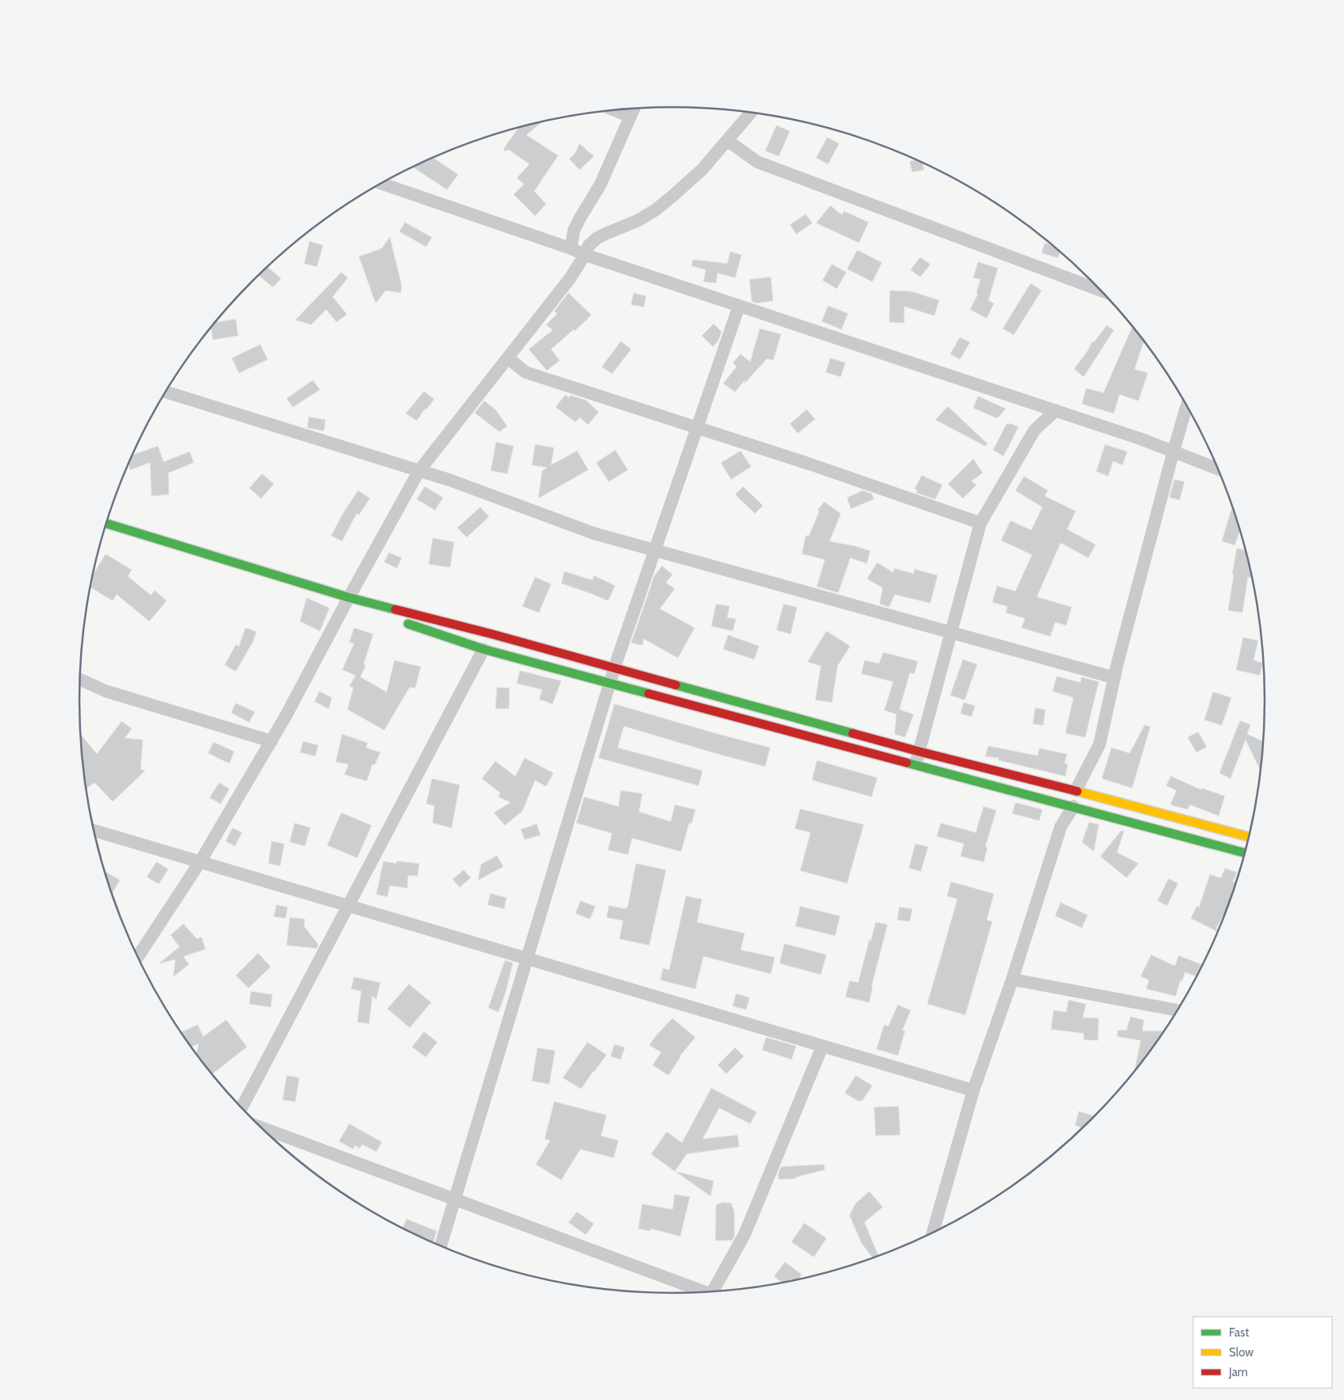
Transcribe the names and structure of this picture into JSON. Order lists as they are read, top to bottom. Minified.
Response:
{"legend":["Fast","Slow","Jam"]}
